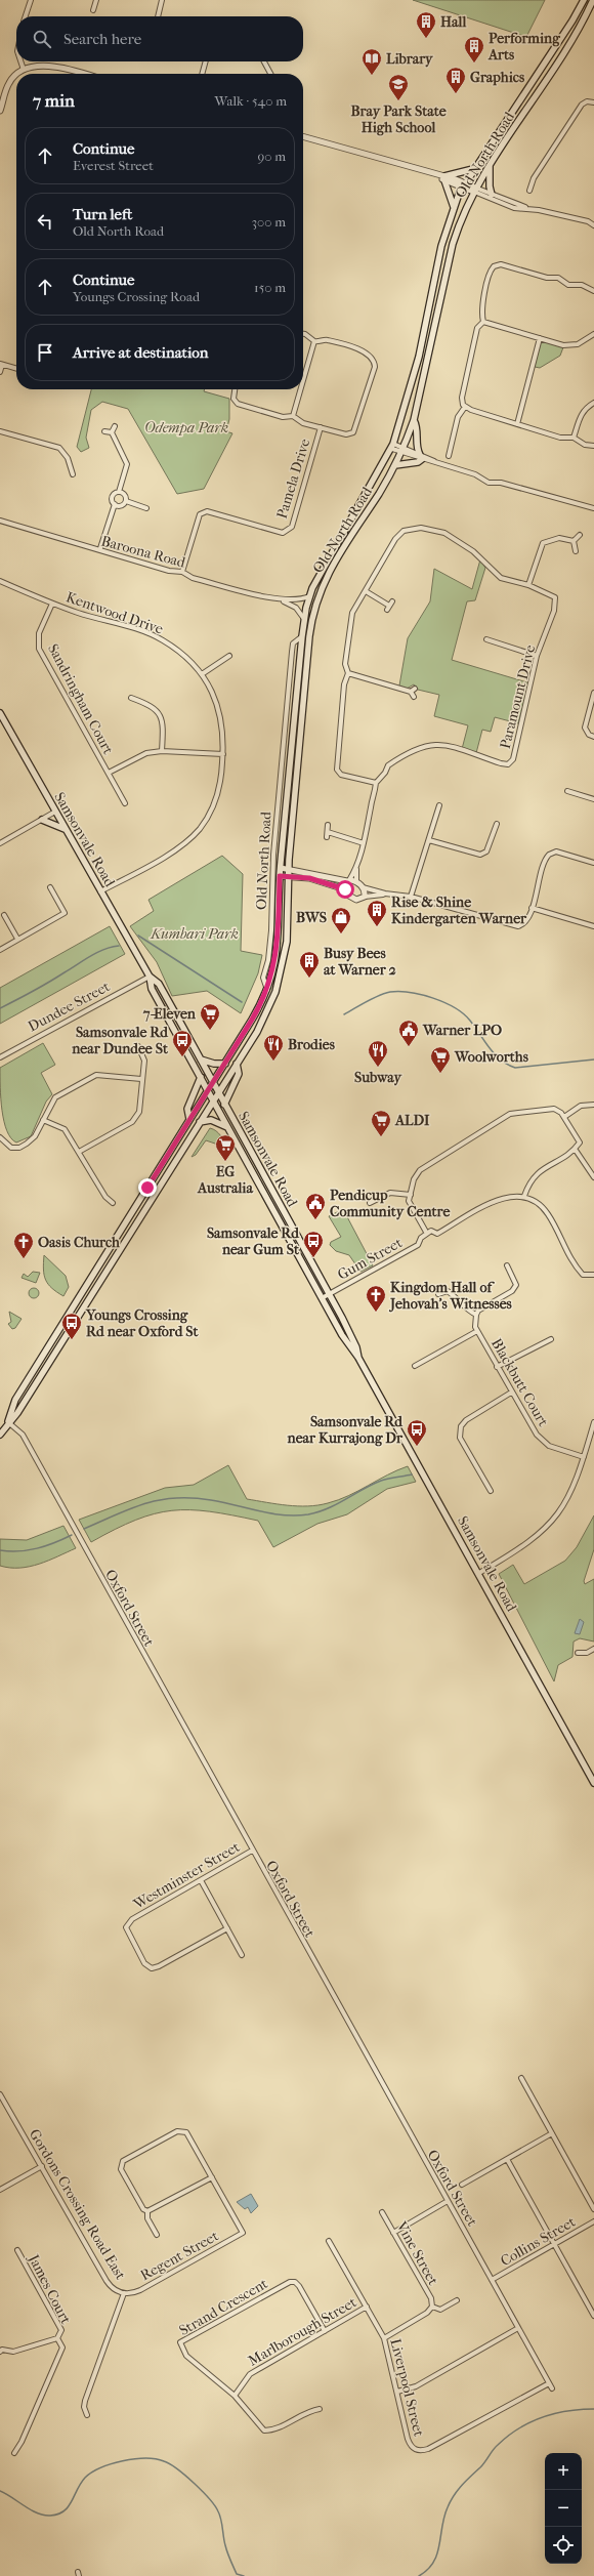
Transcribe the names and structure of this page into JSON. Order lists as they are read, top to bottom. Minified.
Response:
{"streets":{"main road":["Old North Road","Samsonvale Road"],"street":["Pamela Drive","Baroona Road","Kentwood Drive","Paramount Drive","Sandringham Court","Dundee Street","Gum Street","Blackbutt Court","Oxford Street","Westminster Street","Gordons Crossing Road East","Collins Street","Vine Street","Regent Street","James Court","Strand Crescent","Marlborough Street","Liverpool Street"]},"crossings":[["Old North Road","Baroona Road"],["Old North Road","Samsonvale Road"],["Old North Road","Oxford Street"],["Pamela Drive","Baroona Road"],["Kentwood Drive","Sandringham Court"],["Kentwood Drive","Samsonvale Road"],["Samsonvale Road","Dundee Street"],["Samsonvale Road","Gum Street"],["Oxford Street","Westminster Street"],["Oxford Street","Collins Street"],["Oxford Street","Liverpool Street"],["Gordons Crossing Road East","Regent Street"],["Vine Street","Liverpool Street"],["Strand Crescent","Marlborough Street"],["Marlborough Street","Liverpool Street"]],"parks":["Odempa Park","Kumbari Park"],"places":{"building":["Hall","Performing Arts","Graphics","Rise & Shine Kindergarten Warner","Busy Bees at Warner 2"],"library":["Library"],"school or university":["Bray Park State High School"],"shop":["BWS"],"supermarket":["7-Eleven","Woolworths","ALDI","EG Australia"],"public building":["Warner LPO","Pendicup Community Centre"],"bus stop":["Samsonvale Rd near Dundee St","Samsonvale Rd near Gum St","Youngs Crossing Rd near Oxford St","Samsonvale Rd near Kurrajong Dr"],"restaurant":["Brodies","Subway"],"church":["Oasis Church","Kingdom Hall of Jehovah's Witnesses"]},"page":{"search":"Search here","heading":["7 min","Walk · 540 m"],"list":[["Continue","Everest Street","90 m"],["Turn left","Old North Road","300 m"],["Continue","Youngs Crossing Road","150 m"],"Arrive at destination"],"map_buttons":["+","−"]}}
